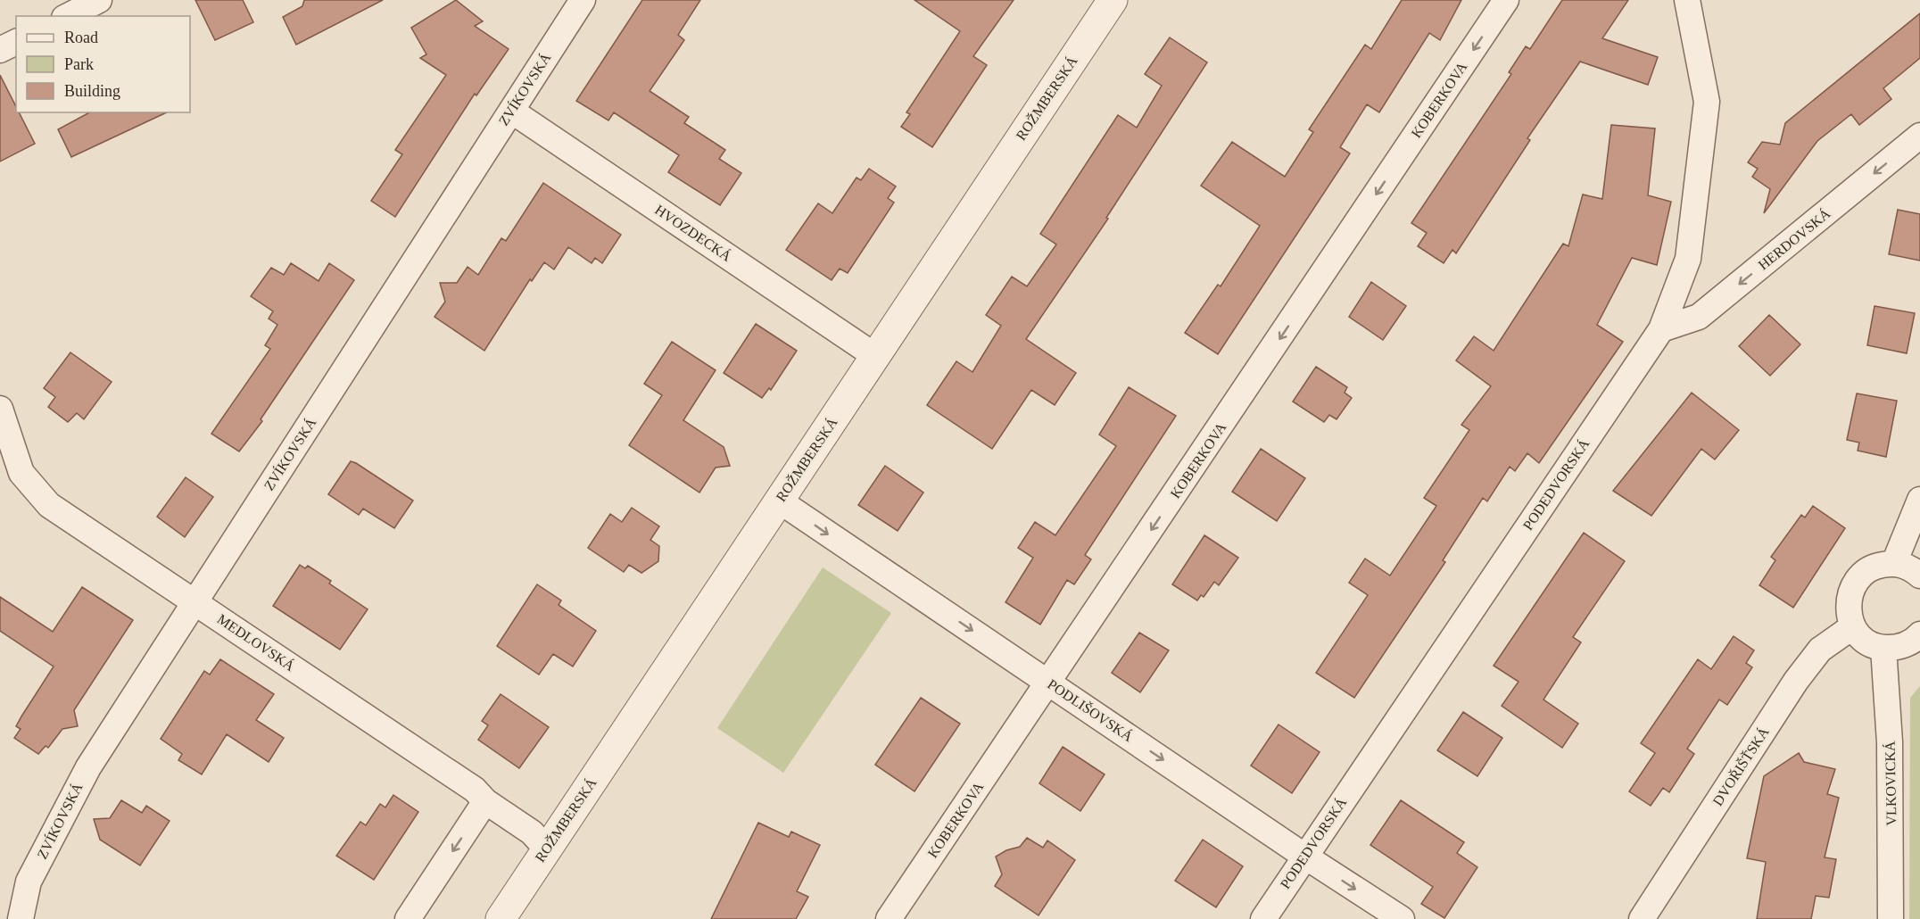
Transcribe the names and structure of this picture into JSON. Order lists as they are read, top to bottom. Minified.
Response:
{"streets":{"street":["ZVÍKOVSKÁ","ROŽMBERSKÁ","KOBERKOVA","HVOZDECKÁ","HERDOVSKÁ","PODEDVORSKÁ","MEDLOVSKÁ","PODLIŠOVSKÁ","DVOŘIŠŤSKÁ","VLKOVICKÁ"]},"crossings":[["ZVÍKOVSKÁ","HVOZDECKÁ"],["ZVÍKOVSKÁ","MEDLOVSKÁ"],["ROŽMBERSKÁ","HVOZDECKÁ"],["ROŽMBERSKÁ","MEDLOVSKÁ"],["ROŽMBERSKÁ","PODLIŠOVSKÁ"],["KOBERKOVA","PODLIŠOVSKÁ"],["HERDOVSKÁ","PODEDVORSKÁ"],["PODEDVORSKÁ","PODLIŠOVSKÁ"]],"one_way":["KOBERKOVA","HERDOVSKÁ","PODLIŠOVSKÁ"],"legend":["Road","Park","Building"]}
